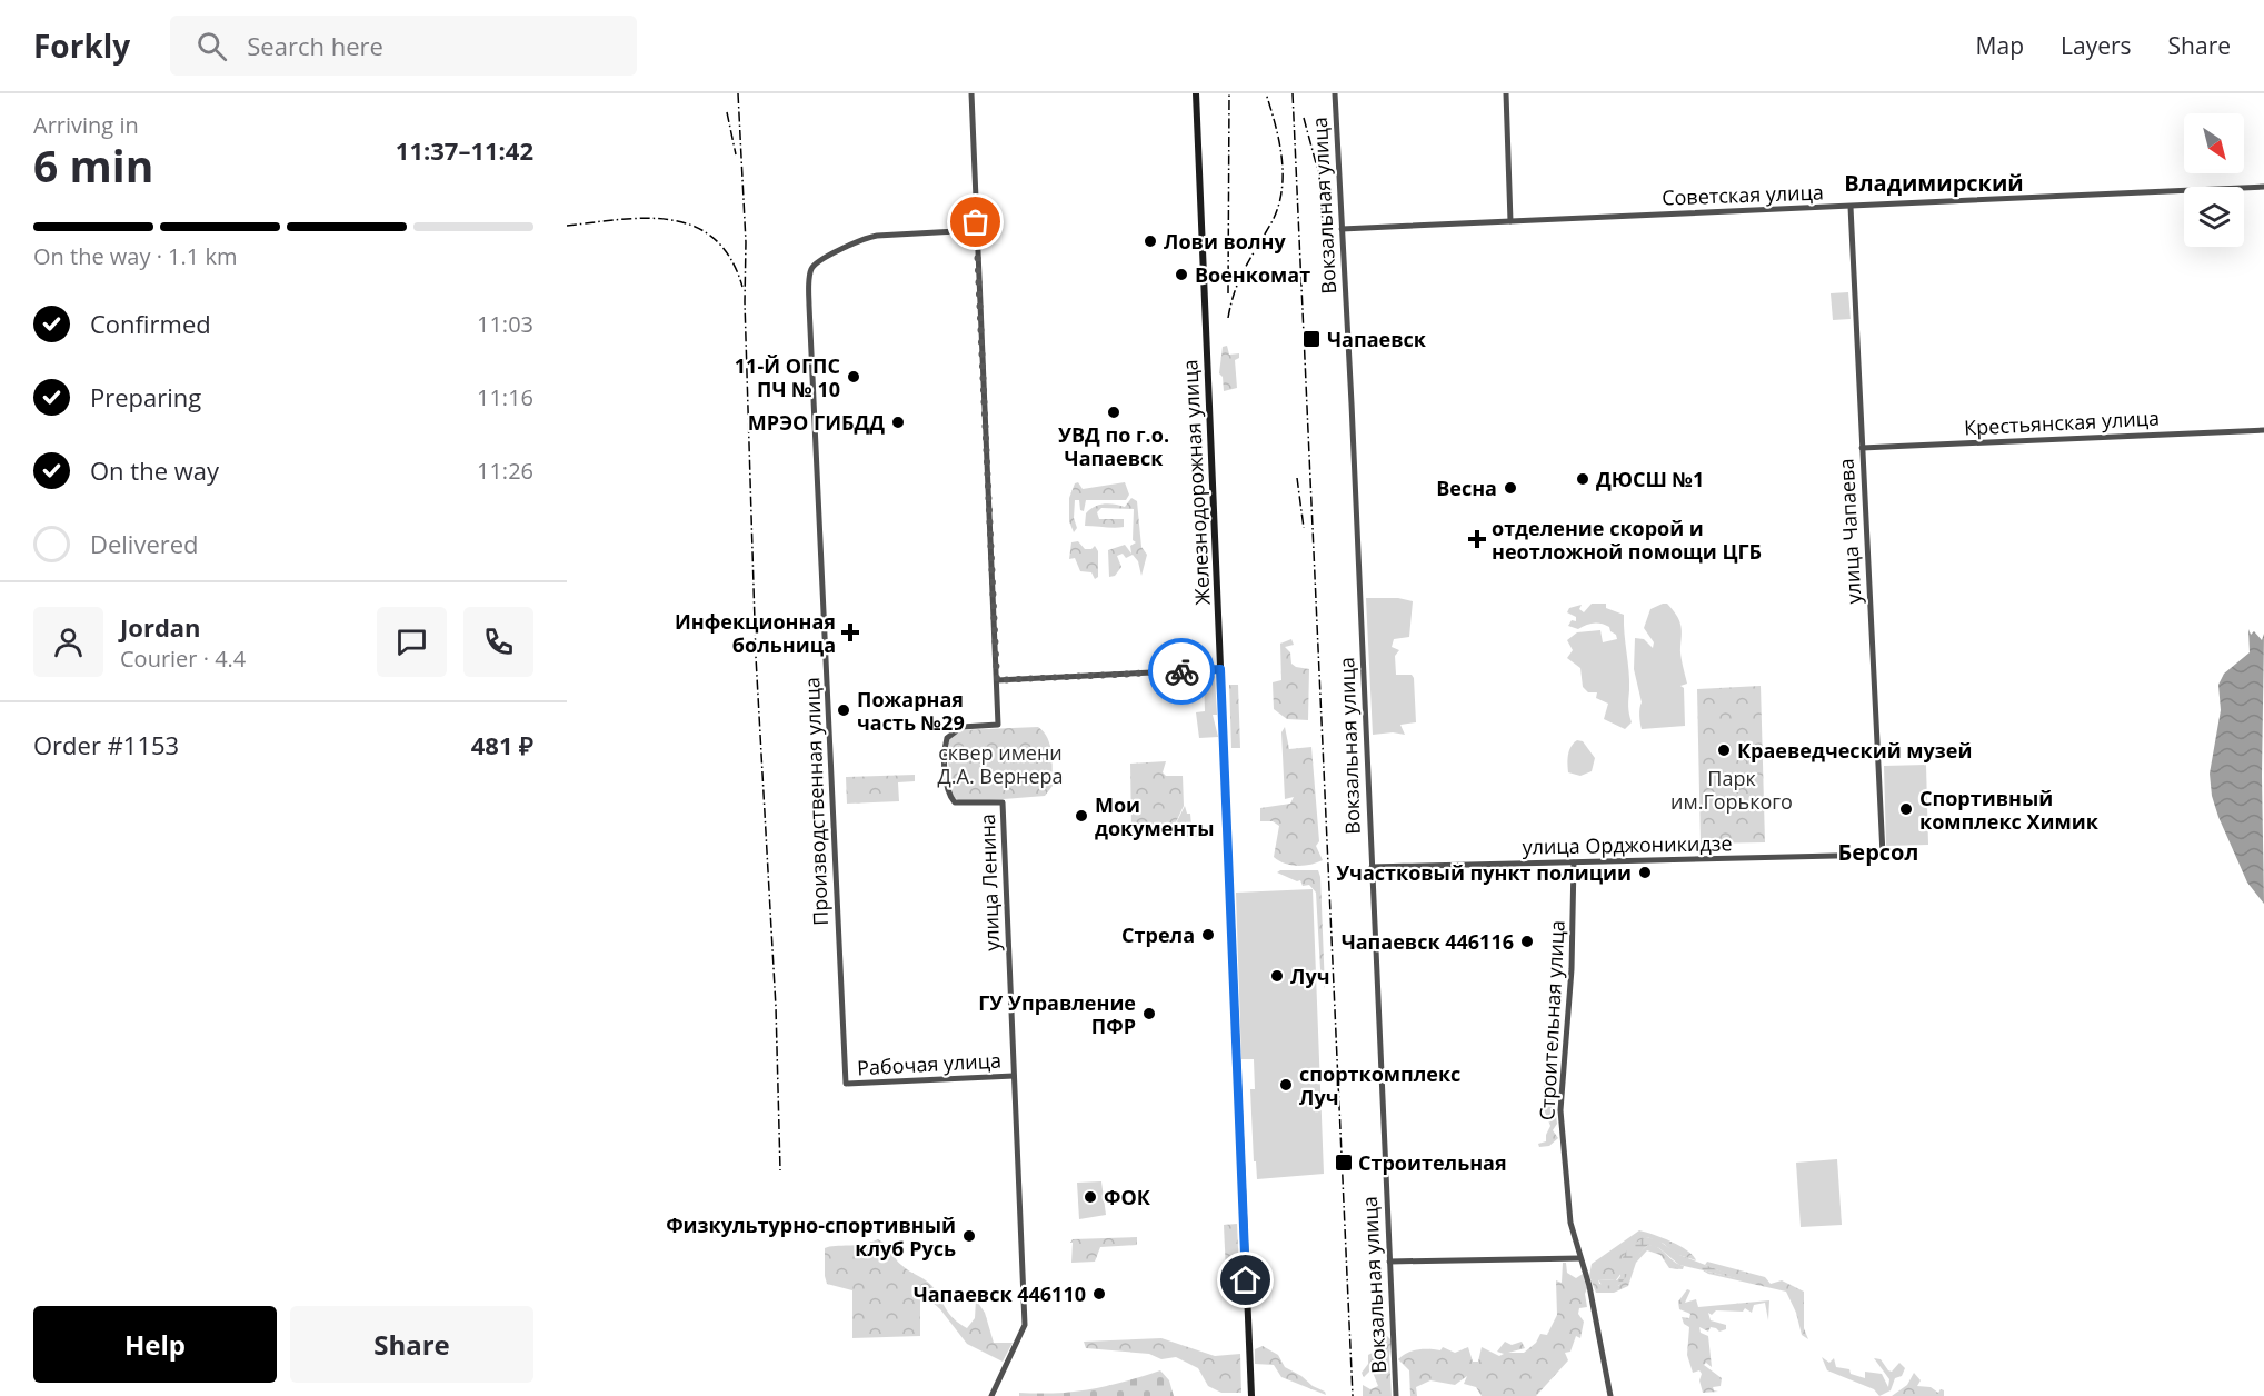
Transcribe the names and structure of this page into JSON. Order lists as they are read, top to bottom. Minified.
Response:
{"streets":{"main road":["Железнодорожная улица"],"street":["Советская улица","Вокзальная улица","Крестьянская улица","улица Чапаева","Производственная улица","улица Орджоникидзе","улица Ленина","Строительная улица","Рабочая улица"]},"crossings":[["Советская улица","Вокзальная улица"],["Советская улица","улица Чапаева"],["Вокзальная улица","улица Орджоникидзе"],["Крестьянская улица","улица Чапаева"],["улица Чапаева","улица Орджоникидзе"],["Производственная улица","улица Ленина"],["Производственная улица","Рабочая улица"],["улица Орджоникидзе","Строительная улица"],["улица Ленина","Рабочая улица"]],"districts":["Владимирский","Берсол"],"parks":["сквер имени Д.А. Вернера","Парк им.Горького"],"places":{"other":["Лови волну","Военкомат","11-Й ОГПС ПЧ № 10","УВД по г.о. Чапаевск","МРЭО ГИБДД","ДЮСШ №1","Весна","Пожарная часть №29","Краеведческий музей","Спортивный комплекс Химик","Мои документы","Участковый пункт полиции","Стрела","Чапаевск 446116","Луч","ГУ Управление ПФР","спорткомплекс Луч","ФОК","Физкультурно-спортивный клуб Русь","Чапаевск 446110"],"transit":["Чапаевск","Строительная"],"health":["отделение скорой и неотложной помощи ЦГБ","Инфекционная больница"]},"north":"bottom right","page":{"header":"Forkly","search":"Search here","nav":["Map","Layers","Share"],"heading":["6 min","Arriving in","11:37–11:42"],"panel":["Jordan","Courier · 4.4","Order #1153","481 ₽"],"bar":"On the way · 1.1 km","list":[["Confirmed","11:03"],["Preparing","11:16"],["On the way","11:26"],"Delivered"],"buttons":["Help","Share"]}}
